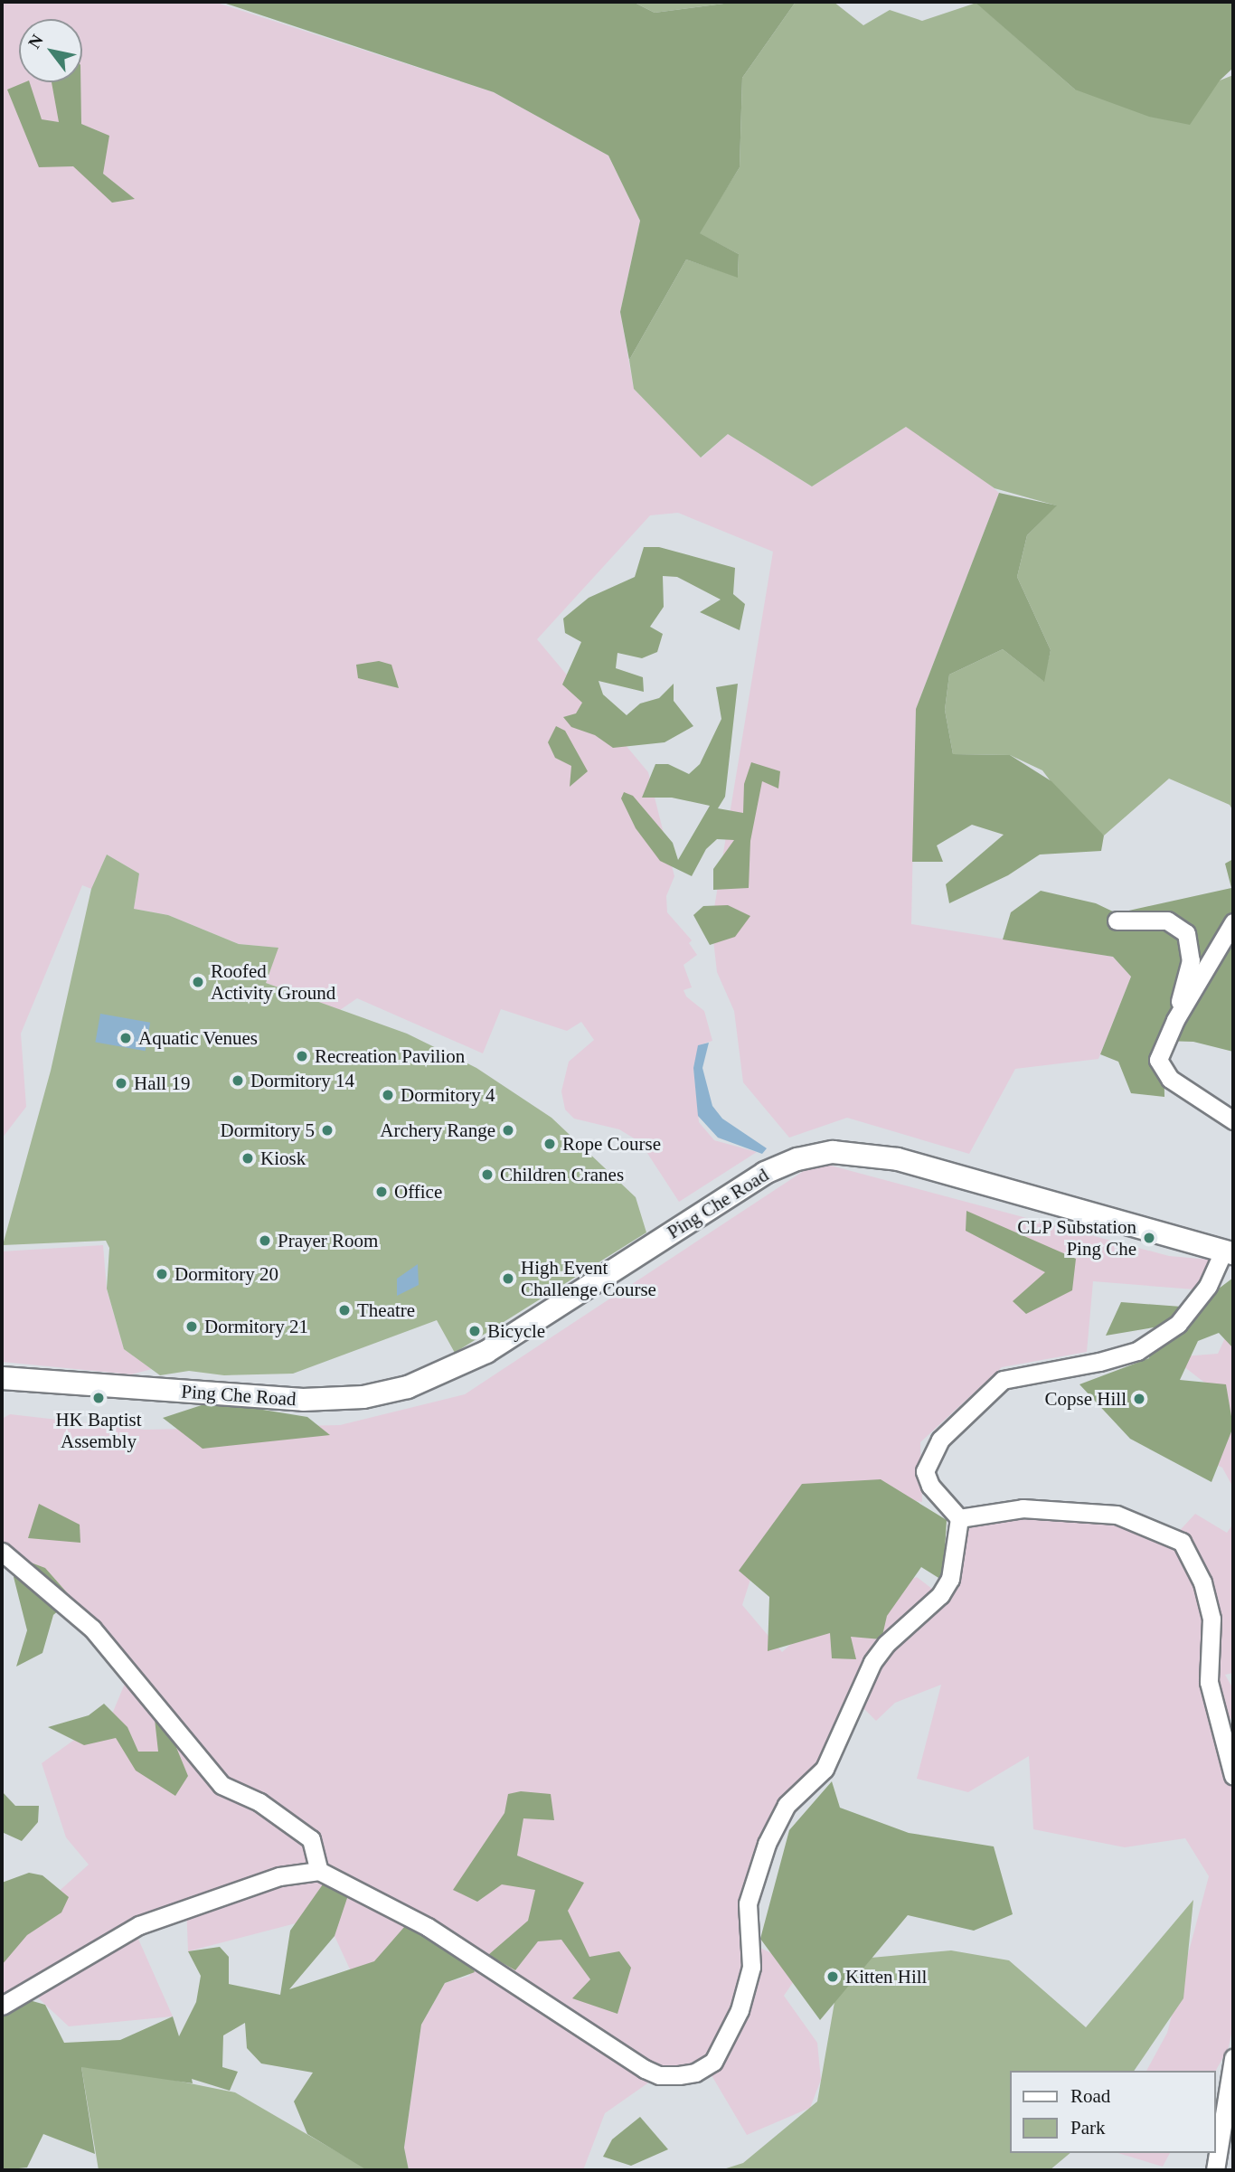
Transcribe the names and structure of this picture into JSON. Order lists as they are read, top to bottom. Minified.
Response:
{"streets":{"street":["Ping Che Road"]},"places":["Roofed Activity Ground","Aquatic Venues","Recreation Pavilion","Dormitory 14","Hall 19","Dormitory 4","Dormitory 5","Archery Range","Rope Course","Kiosk","Children Cranes","Office","CLP Substation Ping Che","Prayer Room","Dormitory 20","High Event Challenge Course","Theatre","Dormitory 21","Bicycle","HK Baptist Assembly","Copse Hill","Kitten Hill"],"legend":["Road","Park"],"north":"top left"}
